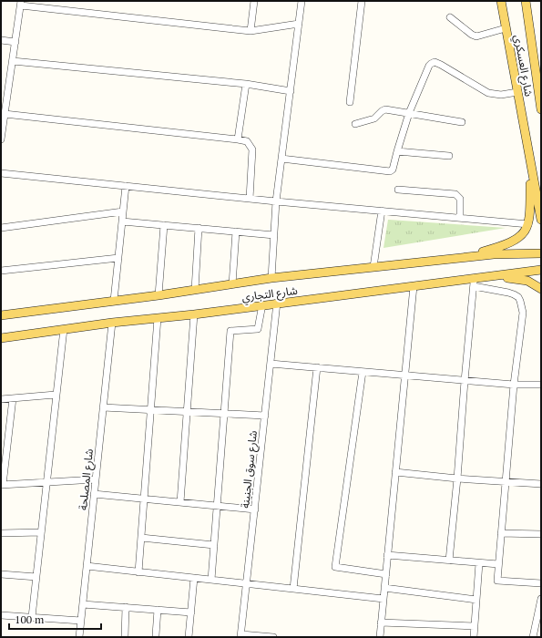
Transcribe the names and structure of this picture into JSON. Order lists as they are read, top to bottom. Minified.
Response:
{"streets":{"main road":["شارع العسكري","شارع التجاري"],"street":["شارع سوق الجنينة","شارع المصلحة"]},"crossings":[["شارع التجاري","شارع سوق الجنينة"],["شارع التجاري","شارع المصلحة"]],"scale_bar":"100 m"}
